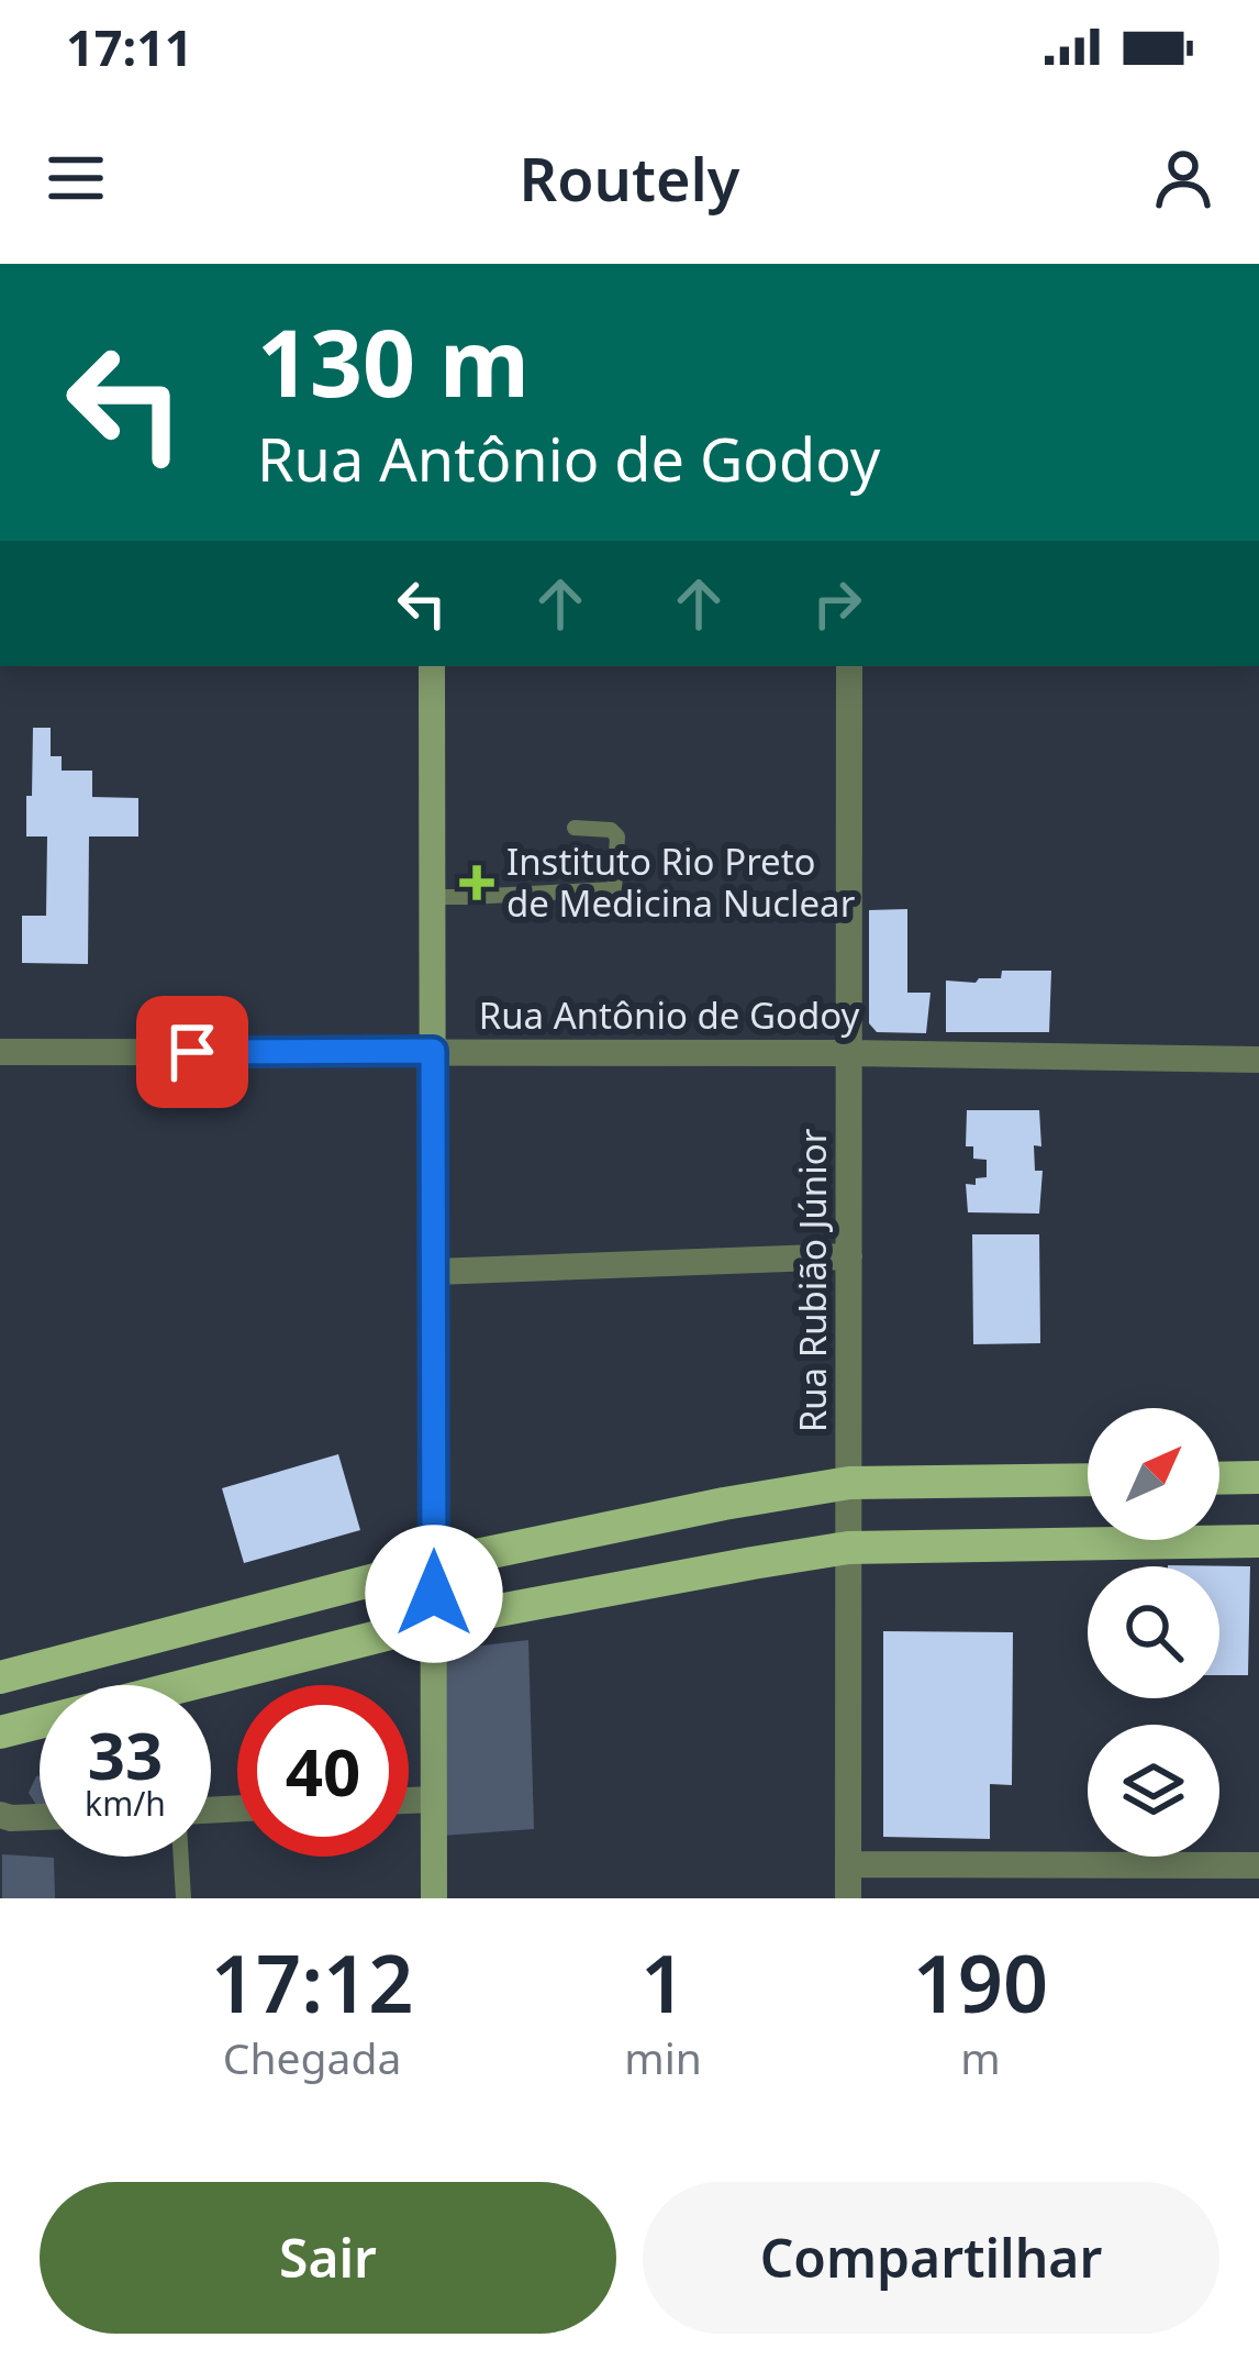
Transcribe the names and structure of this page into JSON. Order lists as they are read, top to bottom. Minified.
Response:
{"streets":{"street":["Rua Antônio de Godoy","Rua Rubião Júnior"]},"crossings":[["Rua Antônio de Godoy","Rua Rubião Júnior"]],"places":{"health":["Instituto Rio Preto de Medicina Nuclear"]},"north":"top right","page":{"status":"17:11","header":"Routely","turn":["130 m","Rua Antônio de Godoy"],"speed":"33 km/h","limit":"40","eta":["17:12","Chegada","1","min","190","m"],"buttons":["Sair","Compartilhar"]}}
